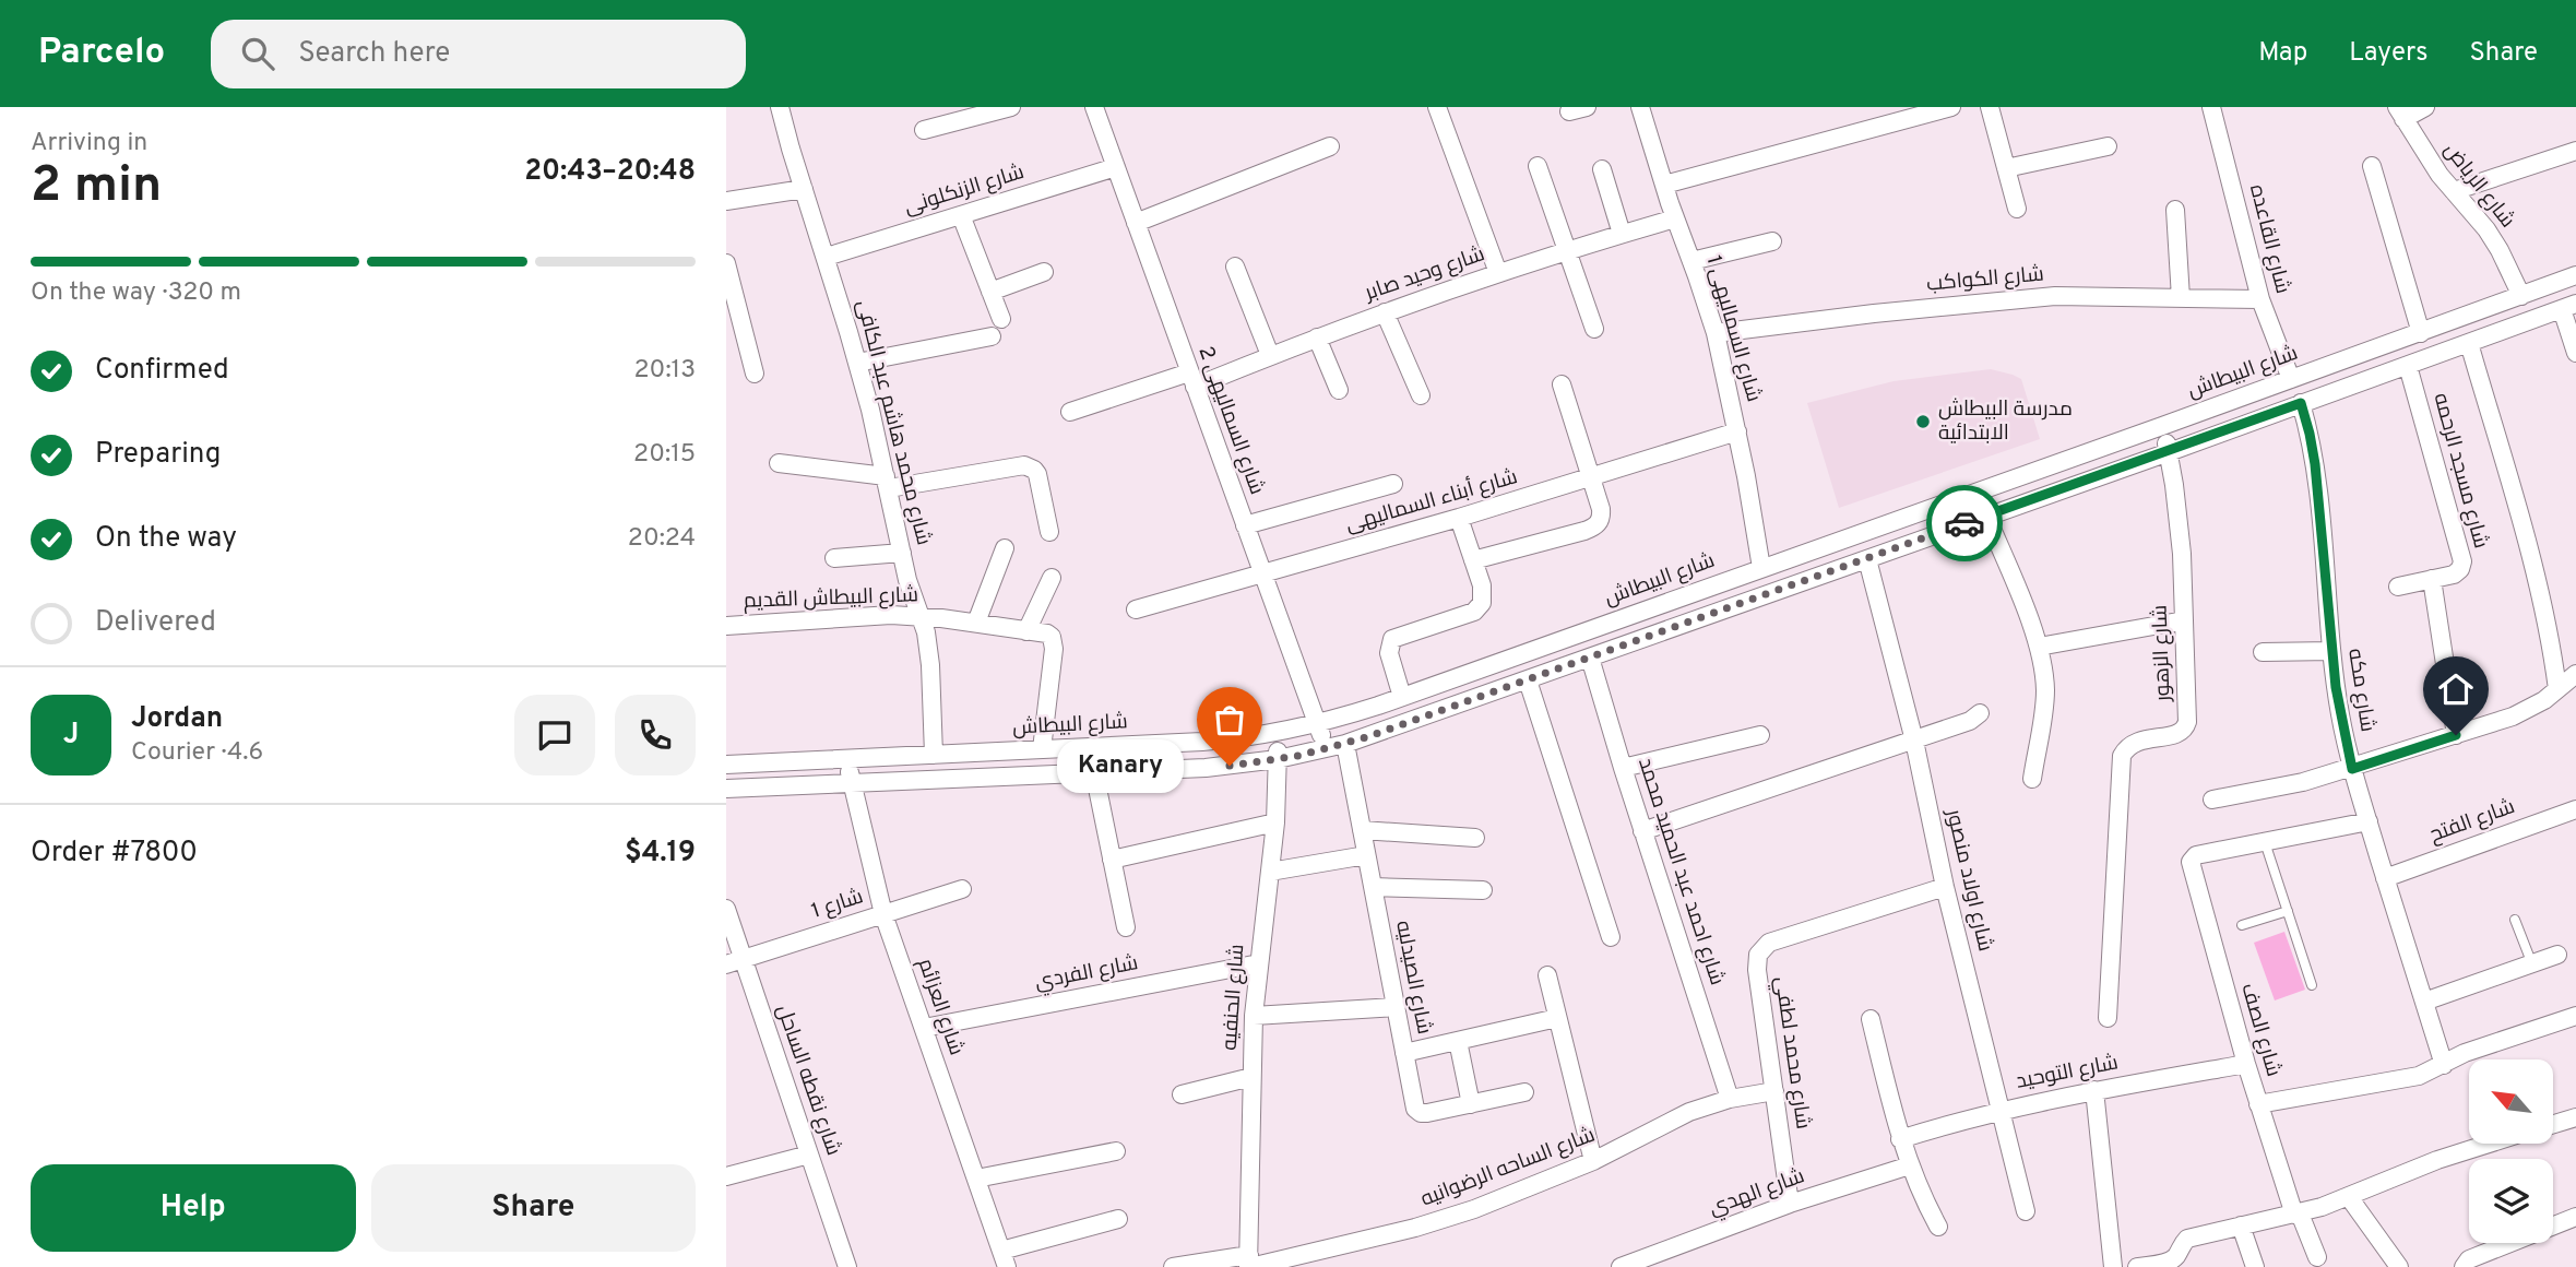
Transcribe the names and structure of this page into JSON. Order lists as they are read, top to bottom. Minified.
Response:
{"streets":{"street":["شارع الرياض","شارع الزنكلونى","شارع القاعده","شارع وحيد صابر","شارع الكواكب","شارع السماليهى 1","شارع البيطاش","شارع السماليهى 2","شارع محمد هاشم عبد الكافى","شارع مسجد الرحمه","شارع أبناء السماليهى","شارع البيطاش القديم","شارع الزهور","شارع مكه","شارع الفتح","شارع احمد عبد الحميد محمد","شارع اولاد منصور","شارع 1","شارع الفردي","شارع الصيدليه","شارع الحنفيه","شارع العزائم","شارع الصف","شارع محمد لطفي","شارع التوحيد","شارع نقطه الساحل","شارع الساحه الرضوانيه","شارع الهدي"]},"crossings":[["شارع الرياض","شارع البيطاش"],["شارع الزنكلونى","شارع السماليهى 2"],["شارع الزنكلونى","شارع محمد هاشم عبد الكافى"],["شارع القاعده","شارع الكواكب"],["شارع القاعده","شارع البيطاش"],["شارع وحيد صابر","شارع السماليهى 1"],["شارع وحيد صابر","شارع السماليهى 2"],["شارع الكواكب","شارع السماليهى 1"],["شارع السماليهى 1","شارع البيطاش"],["شارع السماليهى 1","شارع أبناء السماليهى"],["شارع البيطاش","شارع السماليهى 2"],["شارع البيطاش","شارع محمد هاشم عبد الكافى"],["شارع البيطاش","شارع البيطاش القديم"],["شارع البيطاش","شارع الزهور"],["شارع البيطاش","شارع الحنفيه"],["شارع البيطاش","شارع العزائم"],["شارع السماليهى 2","شارع أبناء السماليهى"],["شارع محمد هاشم عبد الكافى","شارع البيطاش القديم"],["شارع مكه","شارع الفتح"],["شارع احمد عبد الحميد محمد","شارع الساحه الرضوانيه"],["شارع اولاد منصور","شارع محمد لطفي"],["شارع اولاد منصور","شارع التوحيد"],["شارع 1","شارع العزائم"],["شارع 1","شارع نقطه الساحل"],["شارع الفردي","شارع الحنفيه"],["شارع الفردي","شارع العزائم"],["شارع الحنفيه","شارع الساحه الرضوانيه"],["شارع الصف","شارع التوحيد"],["شارع محمد لطفي","شارع الساحه الرضوانيه"],["شارع محمد لطفي","شارع الهدي"]],"places":["مدرسة البيطاش الابتدائية","Kanary"],"north":"top left","page":{"header":"Parcelo","search":"Search here","nav":["Map","Layers","Share"],"heading":["2 min","Arriving in","20:43–20:48"],"panel":["Jordan","Courier · 4.6","Order #7800","$4.19"],"bar":"On the way · 320 m","list":[["Confirmed","20:13"],["Preparing","20:15"],["On the way","20:24"],"Delivered"],"round":"J","bubble":"Kanary","buttons":["Help","Share"]}}
